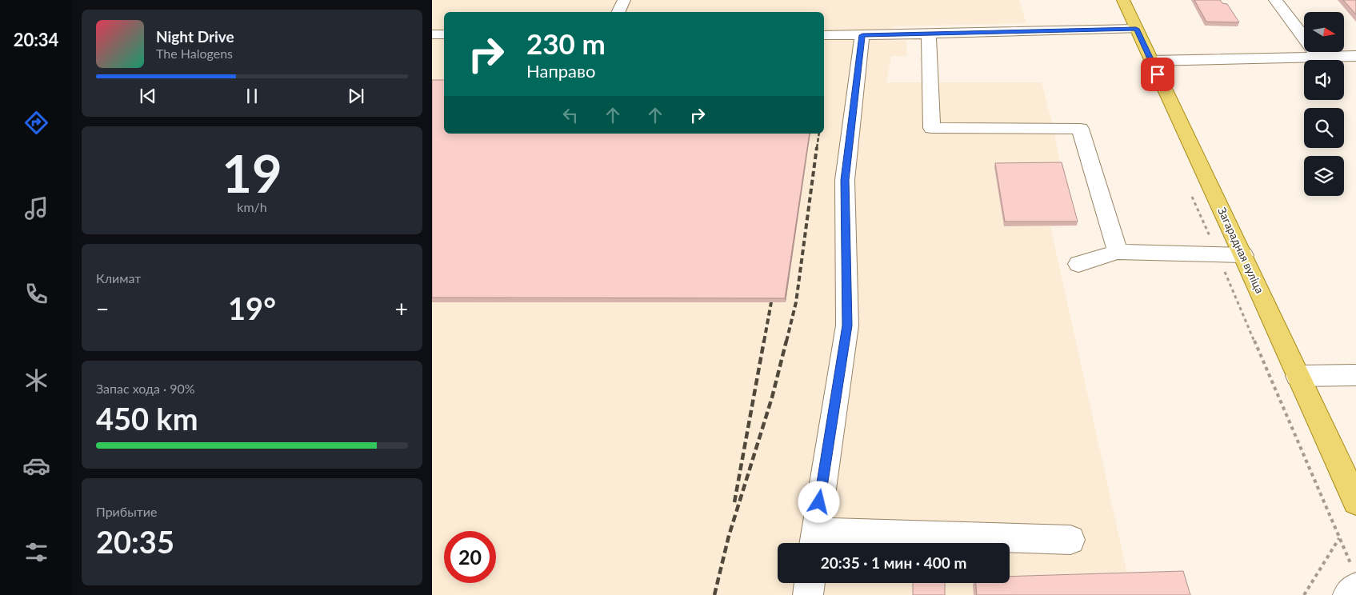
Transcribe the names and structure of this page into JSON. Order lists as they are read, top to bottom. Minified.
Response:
{"streets":{"main road":["Загарадная вуліца"]},"north":"right","page":{"tabs":"20:34","turn":["230 m","Направо"],"song":["Night Drive","The Halogens"],"tile":[["19","km/h"],"Климат",["Запас хода · 90%","450 km"],["Прибытие","20:35"]],"heat":["−","19°","+"],"limit":"20","trip":"20:35 · 1 мин · 400 m"}}
